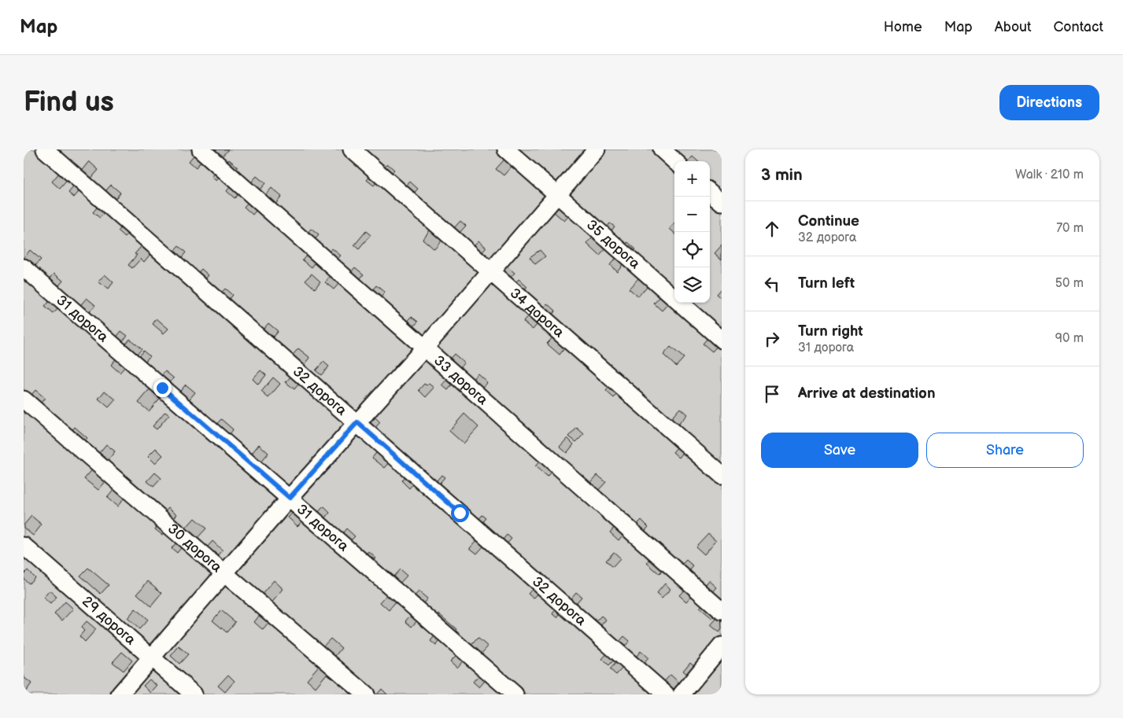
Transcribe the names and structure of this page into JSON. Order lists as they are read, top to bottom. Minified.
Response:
{"streets":{"street":["35 дорога","34 дорога","31 дорога","33 дорога","32 дорога","30 дорога","29 дорога"]},"page":{"header":"Map","nav":["Home","Map","About","Contact"],"buttons":["Directions",["Save","Share"]],"title":"Find us","heading":["3 min","Walk · 210 m"],"map_buttons":["+","−"],"list":[["Continue","32 дорога","70 m"],["Turn left","50 m"],["Turn right","31 дорога","90 m"],"Arrive at destination"]}}
